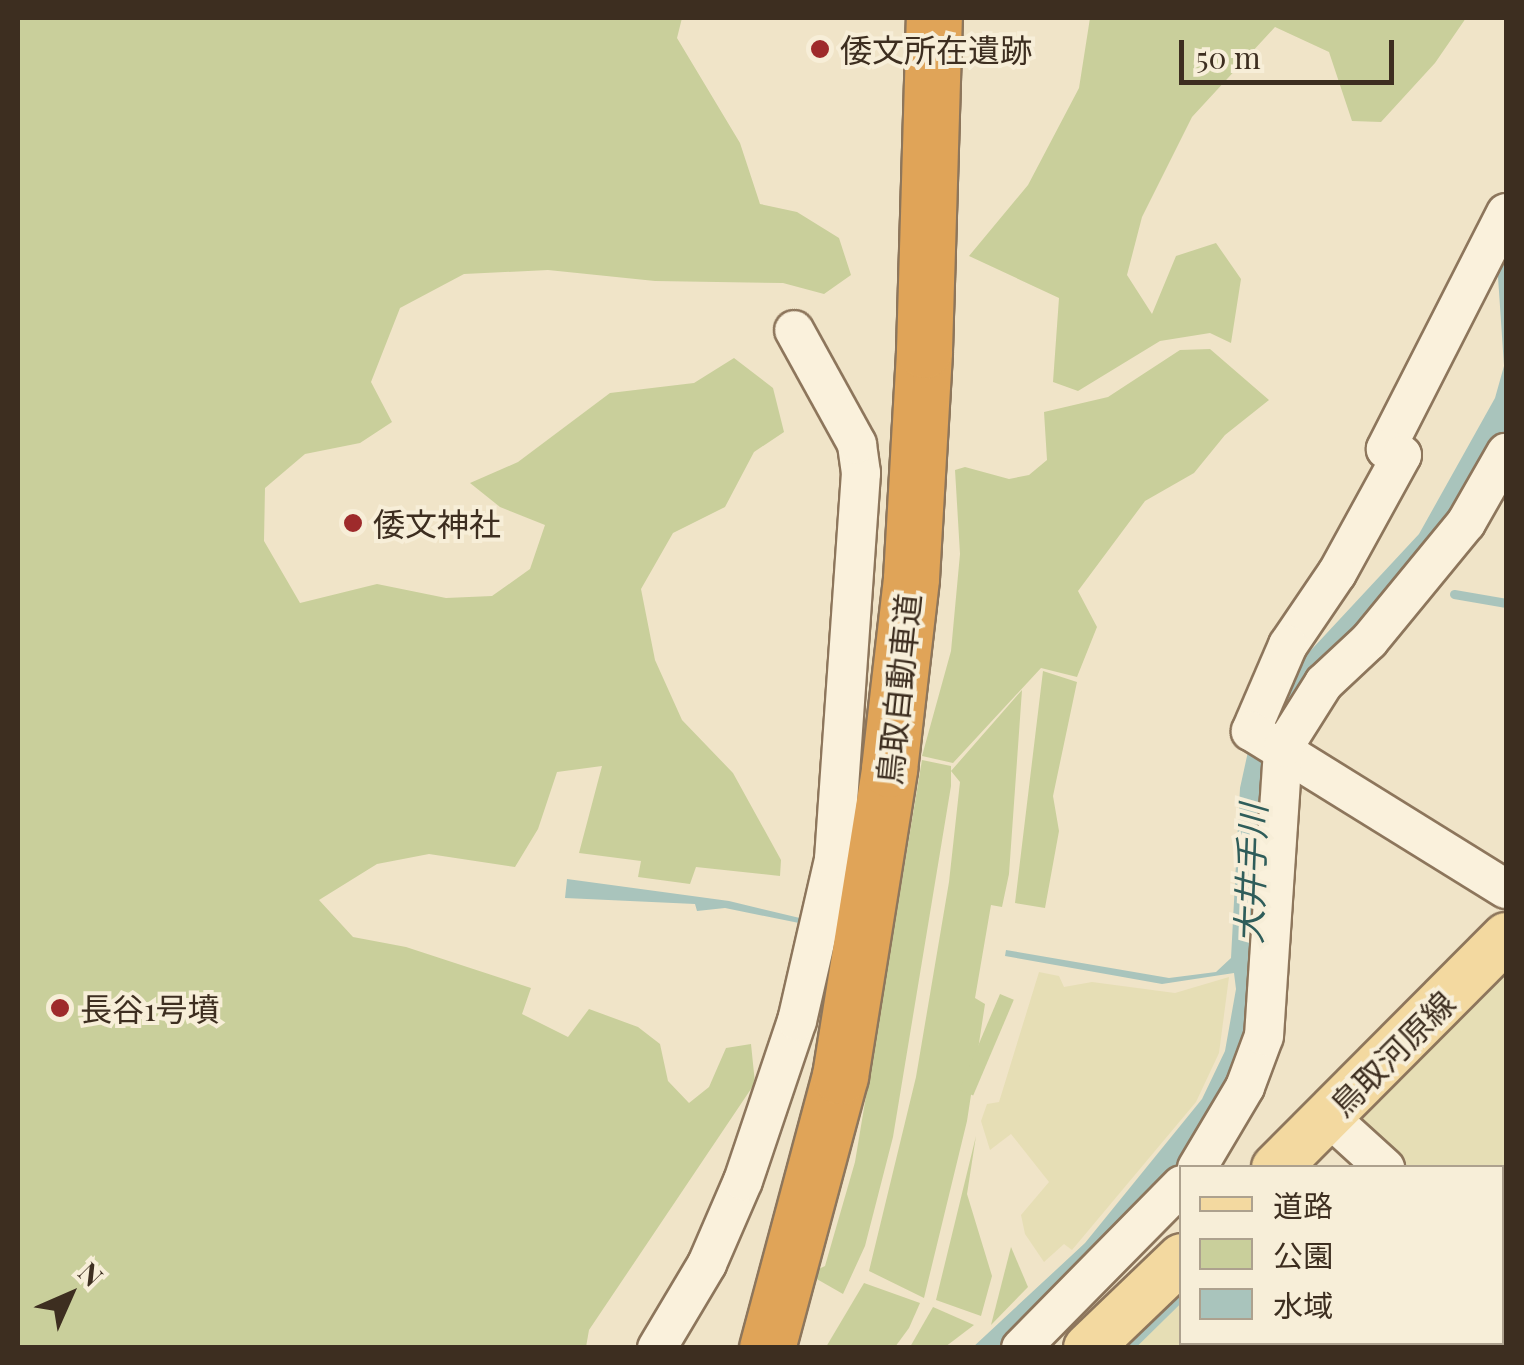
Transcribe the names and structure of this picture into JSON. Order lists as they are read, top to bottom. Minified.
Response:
{"streets":{"highway":["鳥取自動車道"],"main road":["鳥取河原線"]},"water":["大井手川"],"places":["倭文所在遺跡","倭文神社","長谷1号墳"],"legend":["道路","公園","水域"],"scale_bar":"50 m","north":"top right"}
